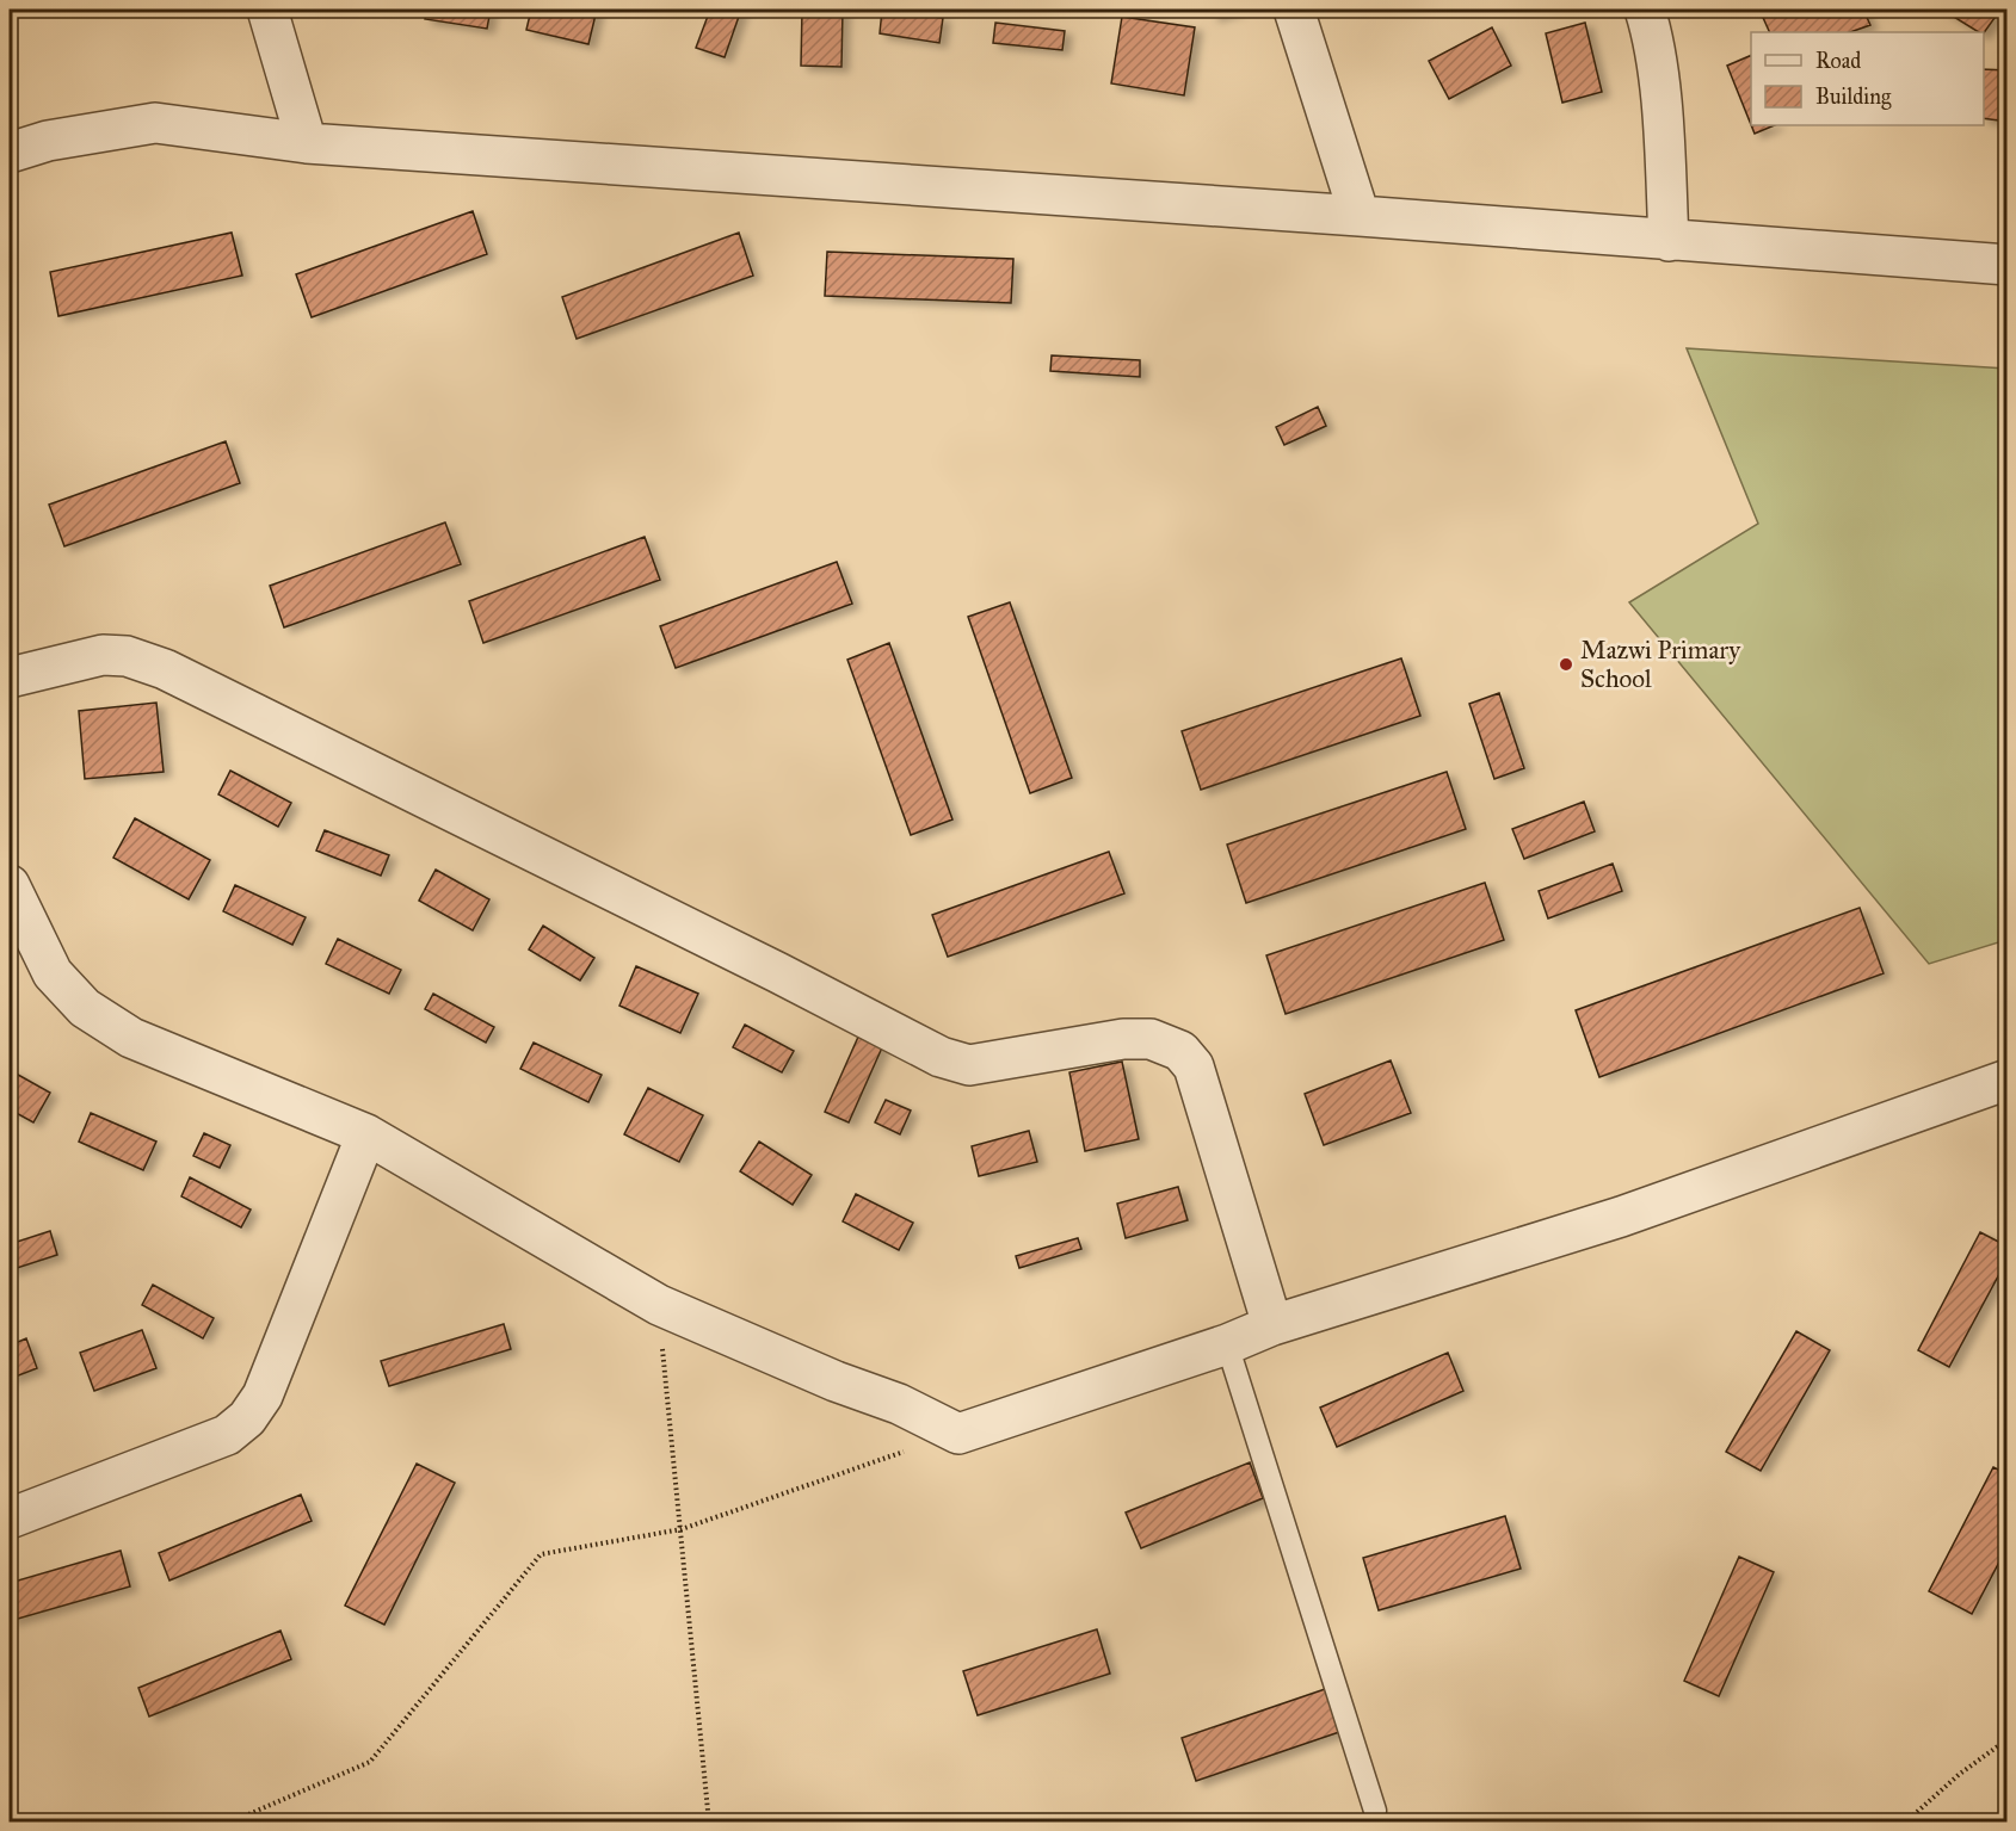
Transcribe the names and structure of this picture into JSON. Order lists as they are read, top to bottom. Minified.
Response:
{"places":["Mazwi Primary School"],"legend":["Road","Building"]}
